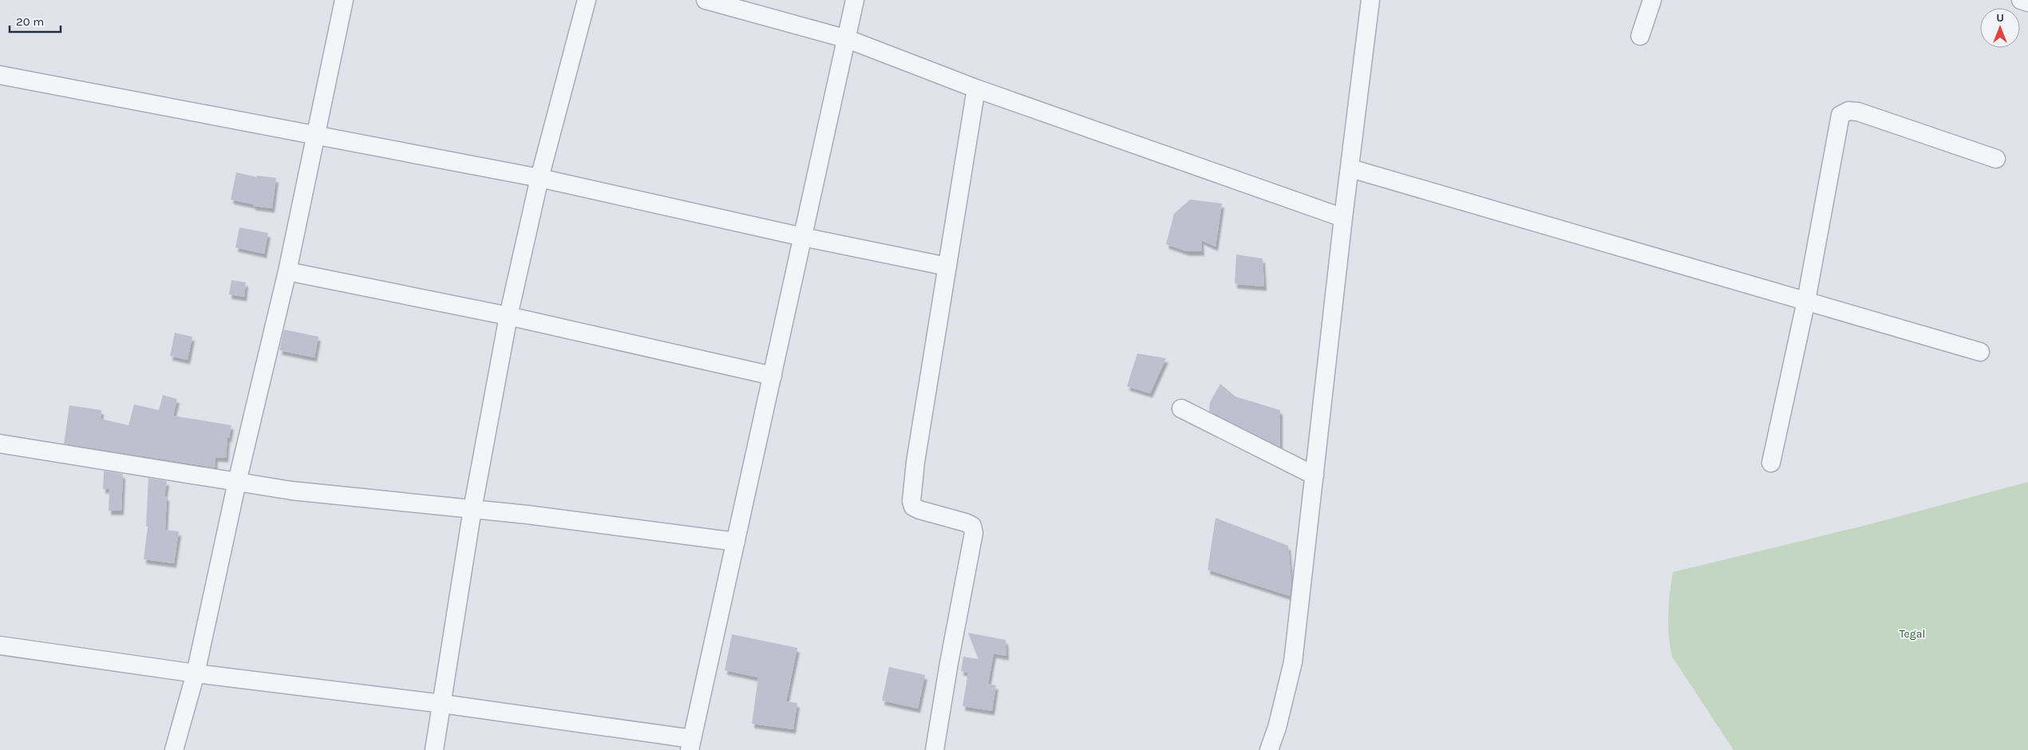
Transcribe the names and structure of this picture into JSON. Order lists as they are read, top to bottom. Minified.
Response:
{"parks":["Tegal"],"scale_bar":"20 m","north":"top"}
